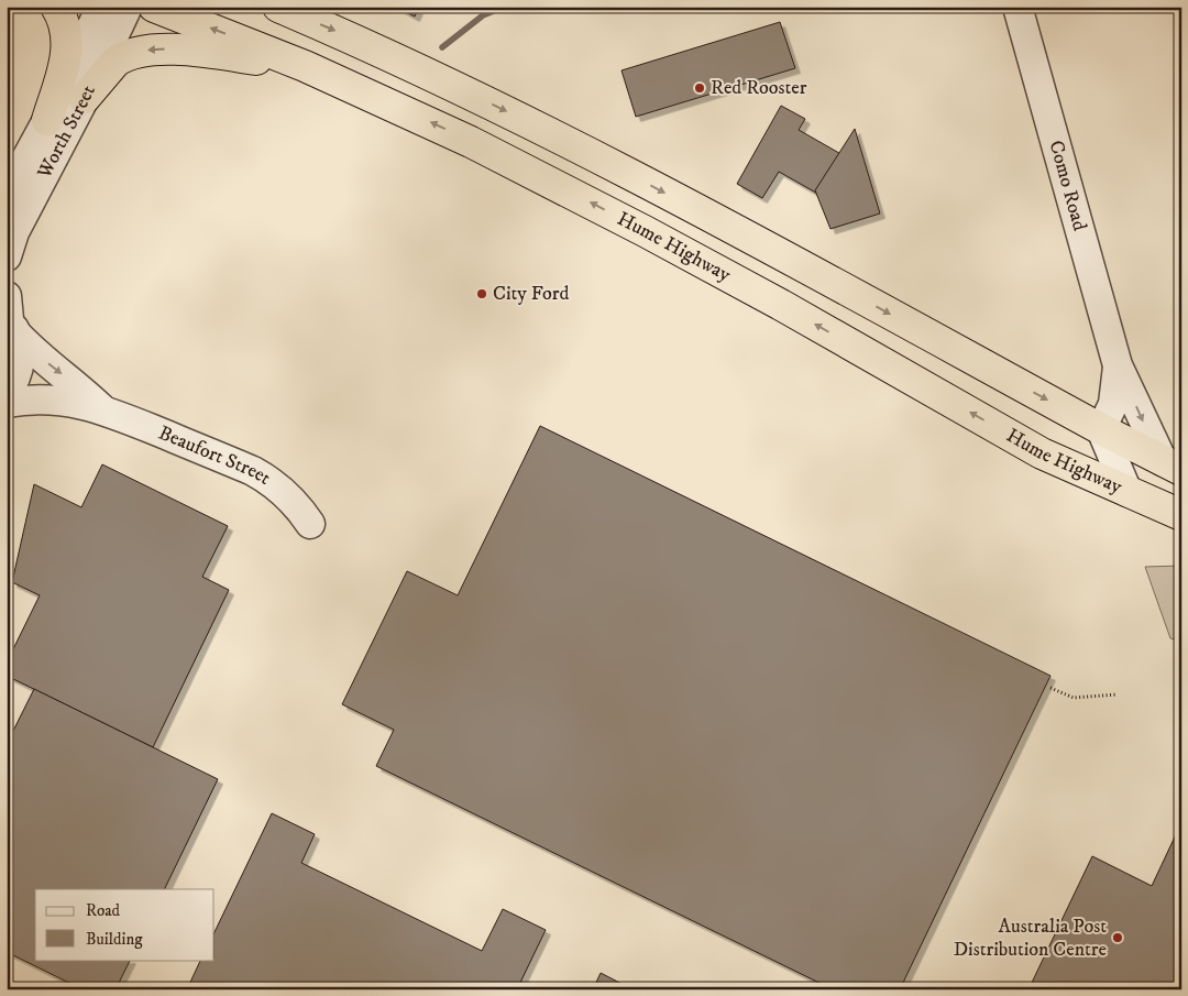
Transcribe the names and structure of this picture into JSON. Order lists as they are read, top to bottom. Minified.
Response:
{"streets":{"highway":["Hume Highway"],"street":["Worth Street","Como Road","Beaufort Street"]},"places":["Red Rooster","City Ford","Australia Post Distribution Centre"],"legend":["Road","Building"]}
